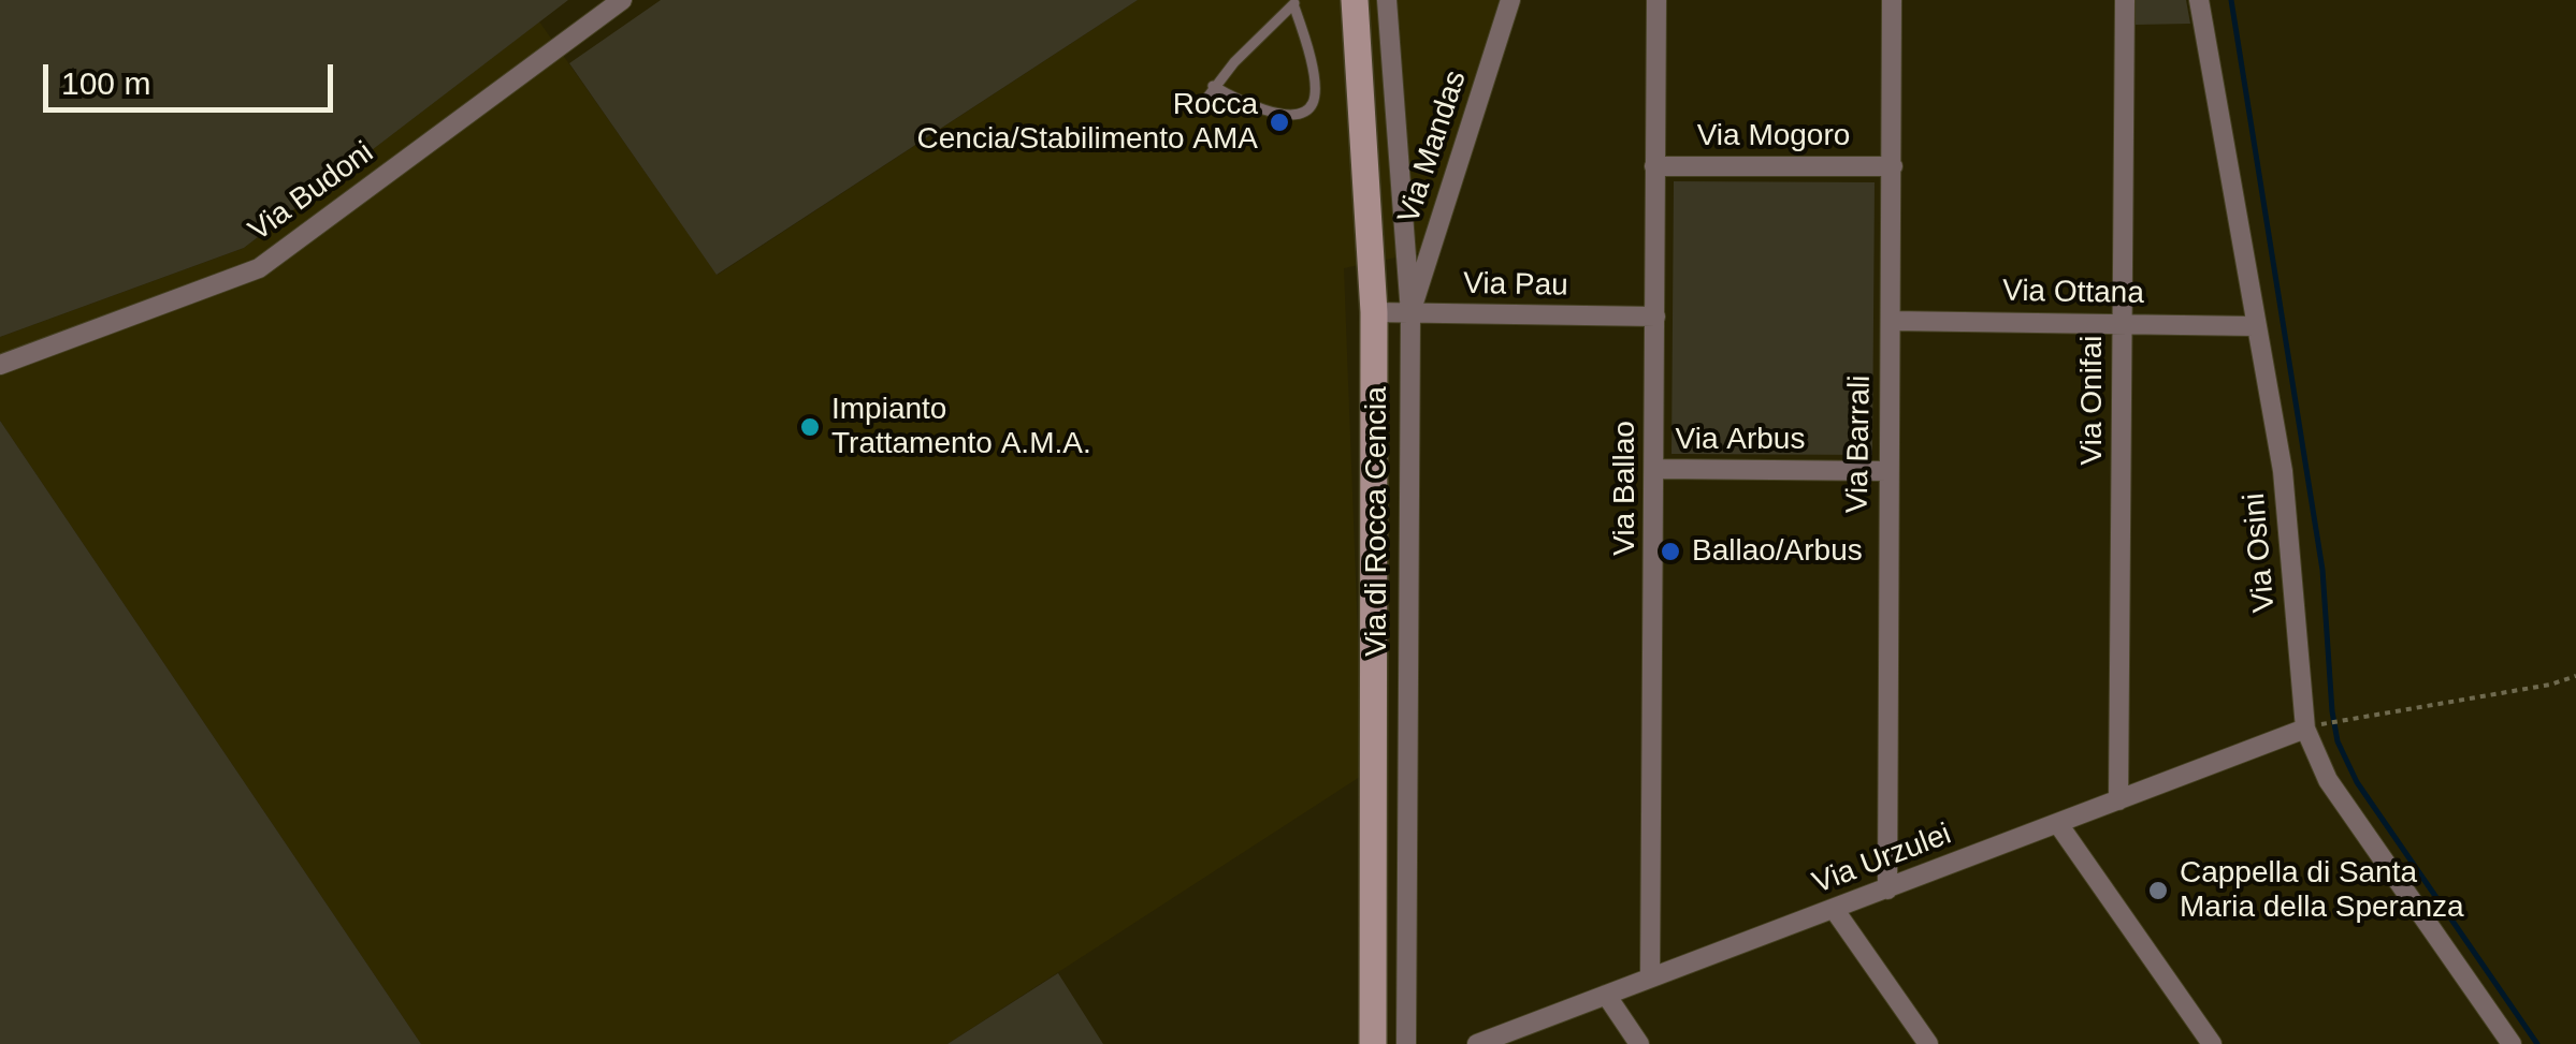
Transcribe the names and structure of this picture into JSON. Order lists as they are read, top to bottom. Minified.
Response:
{"streets":{"main road":["Via di Rocca Cencia"],"street":["Via Mogoro","Via Mandas","Via Budoni","Via Pau","Via Ottana","Via Onifai","Via Arbus","Via Barrali","Via Ballao","Via Osini","Via Urzulei"]},"crossings":[["Via Mogoro","Via Barrali"],["Via Mogoro","Via Ballao"],["Via Mandas","Via Pau"],["Via Mandas","Via di Rocca Cencia"],["Via Pau","Via Ballao"],["Via Pau","Via di Rocca Cencia"],["Via Ottana","Via Onifai"],["Via Ottana","Via Barrali"],["Via Ottana","Via Osini"],["Via Onifai","Via Urzulei"],["Via Arbus","Via Barrali"],["Via Arbus","Via Ballao"],["Via Barrali","Via Urzulei"],["Via Ballao","Via Urzulei"],["Via Osini","Via Urzulei"]],"places":["Rocca Cencia/Stabilimento AMA","Impianto Trattamento A.M.A.","Ballao/Arbus","Cappella di Santa Maria della Speranza"],"scale_bar":"100 m"}
